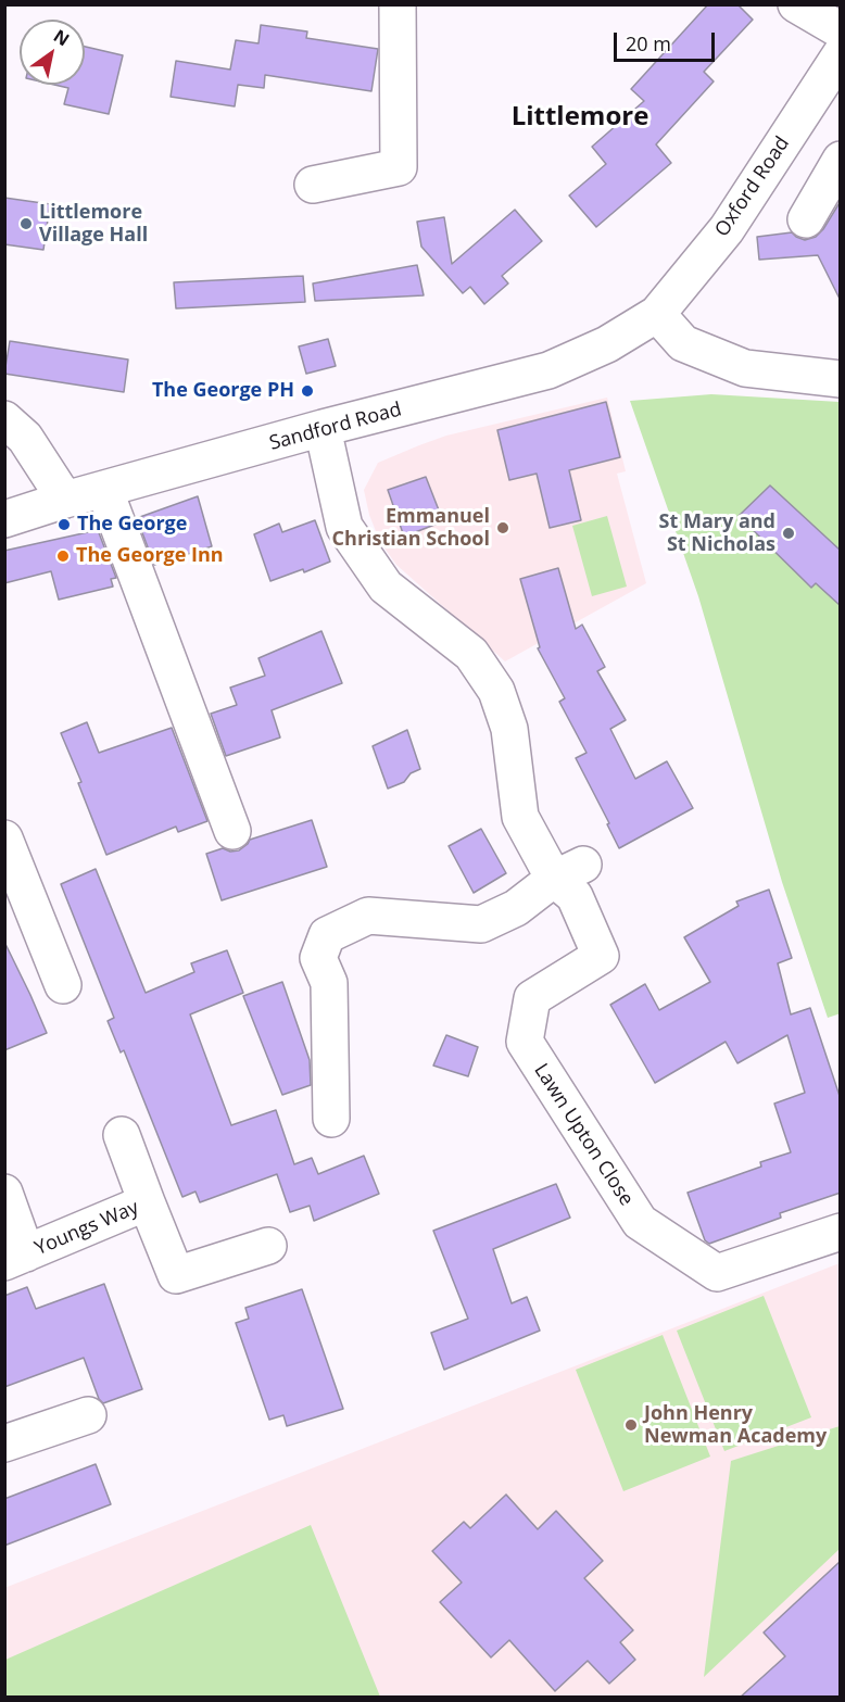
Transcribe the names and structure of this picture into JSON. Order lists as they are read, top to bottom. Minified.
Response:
{"streets":{"street":["Oxford Road","Sandford Road","Lawn Upton Close","Youngs Way"]},"crossings":[["Oxford Road","Sandford Road"]],"districts":["Littlemore"],"places":["Littlemore Village Hall","The George PH","The George","Emmanuel Christian School","St Mary and St Nicholas","The George Inn","John Henry Newman Academy"],"scale_bar":"20 m","north":"top right"}
